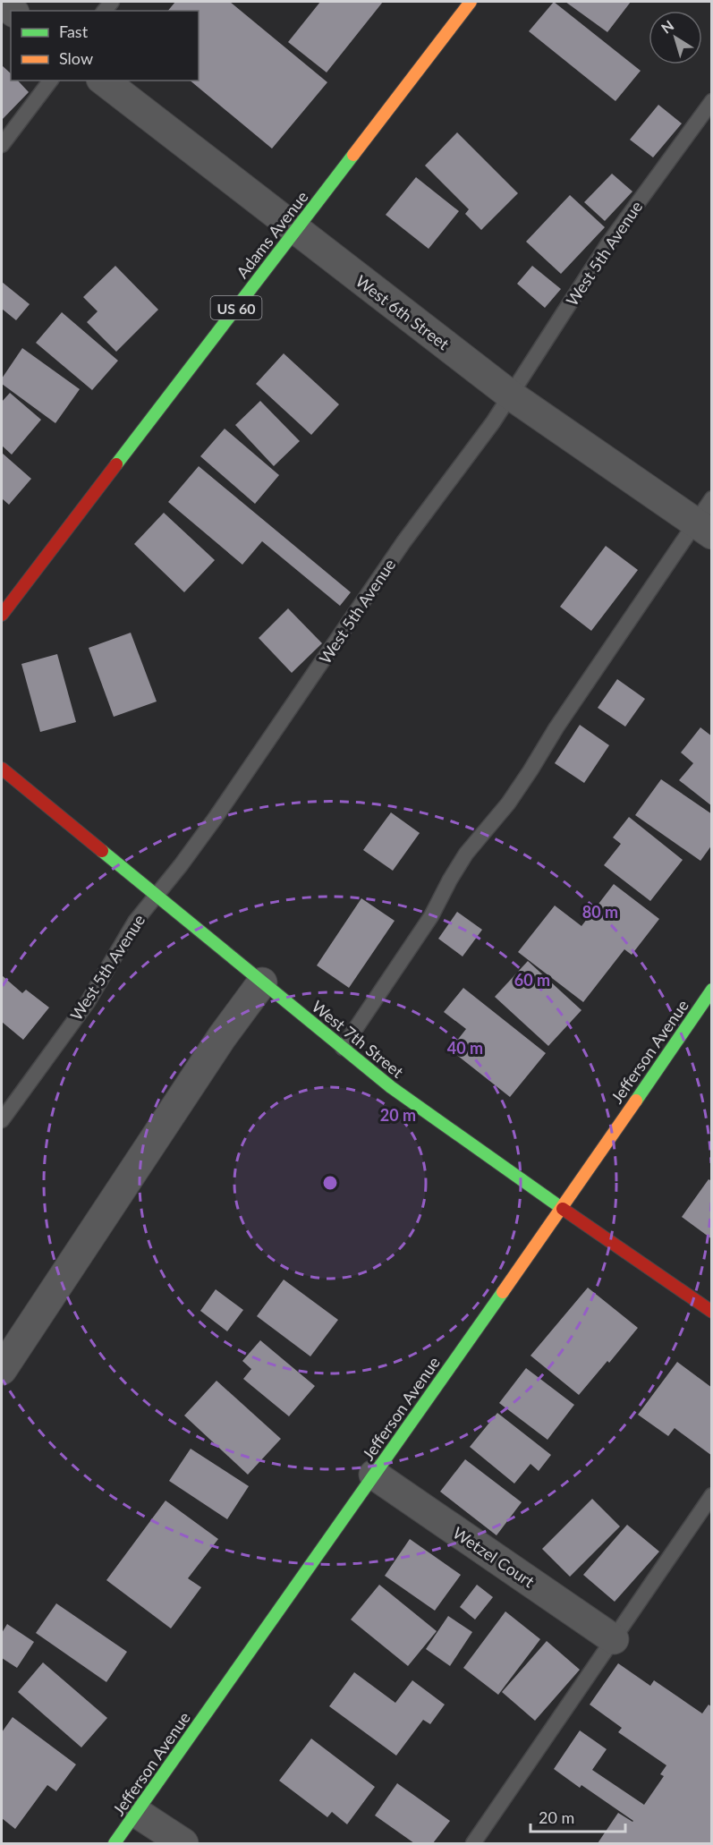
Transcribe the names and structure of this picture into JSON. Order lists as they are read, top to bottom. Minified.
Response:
{"streets":{"street":["Adams Avenue","US 60","West 6th Street","West 7th Street","Jefferson Avenue","Wetzel Court"],"lane":["West 5th Avenue"]},"crossings":[["Adams Avenue","West 6th Street"],["West 5th Avenue","West 6th Street"],["West 5th Avenue","West 7th Street"],["West 7th Street","Jefferson Avenue"],["Jefferson Avenue","Wetzel Court"]],"legend":["Fast","Slow"],"scale_bar":"20 m","north":"top left","rings":["80 m","60 m","40 m","20 m"]}
